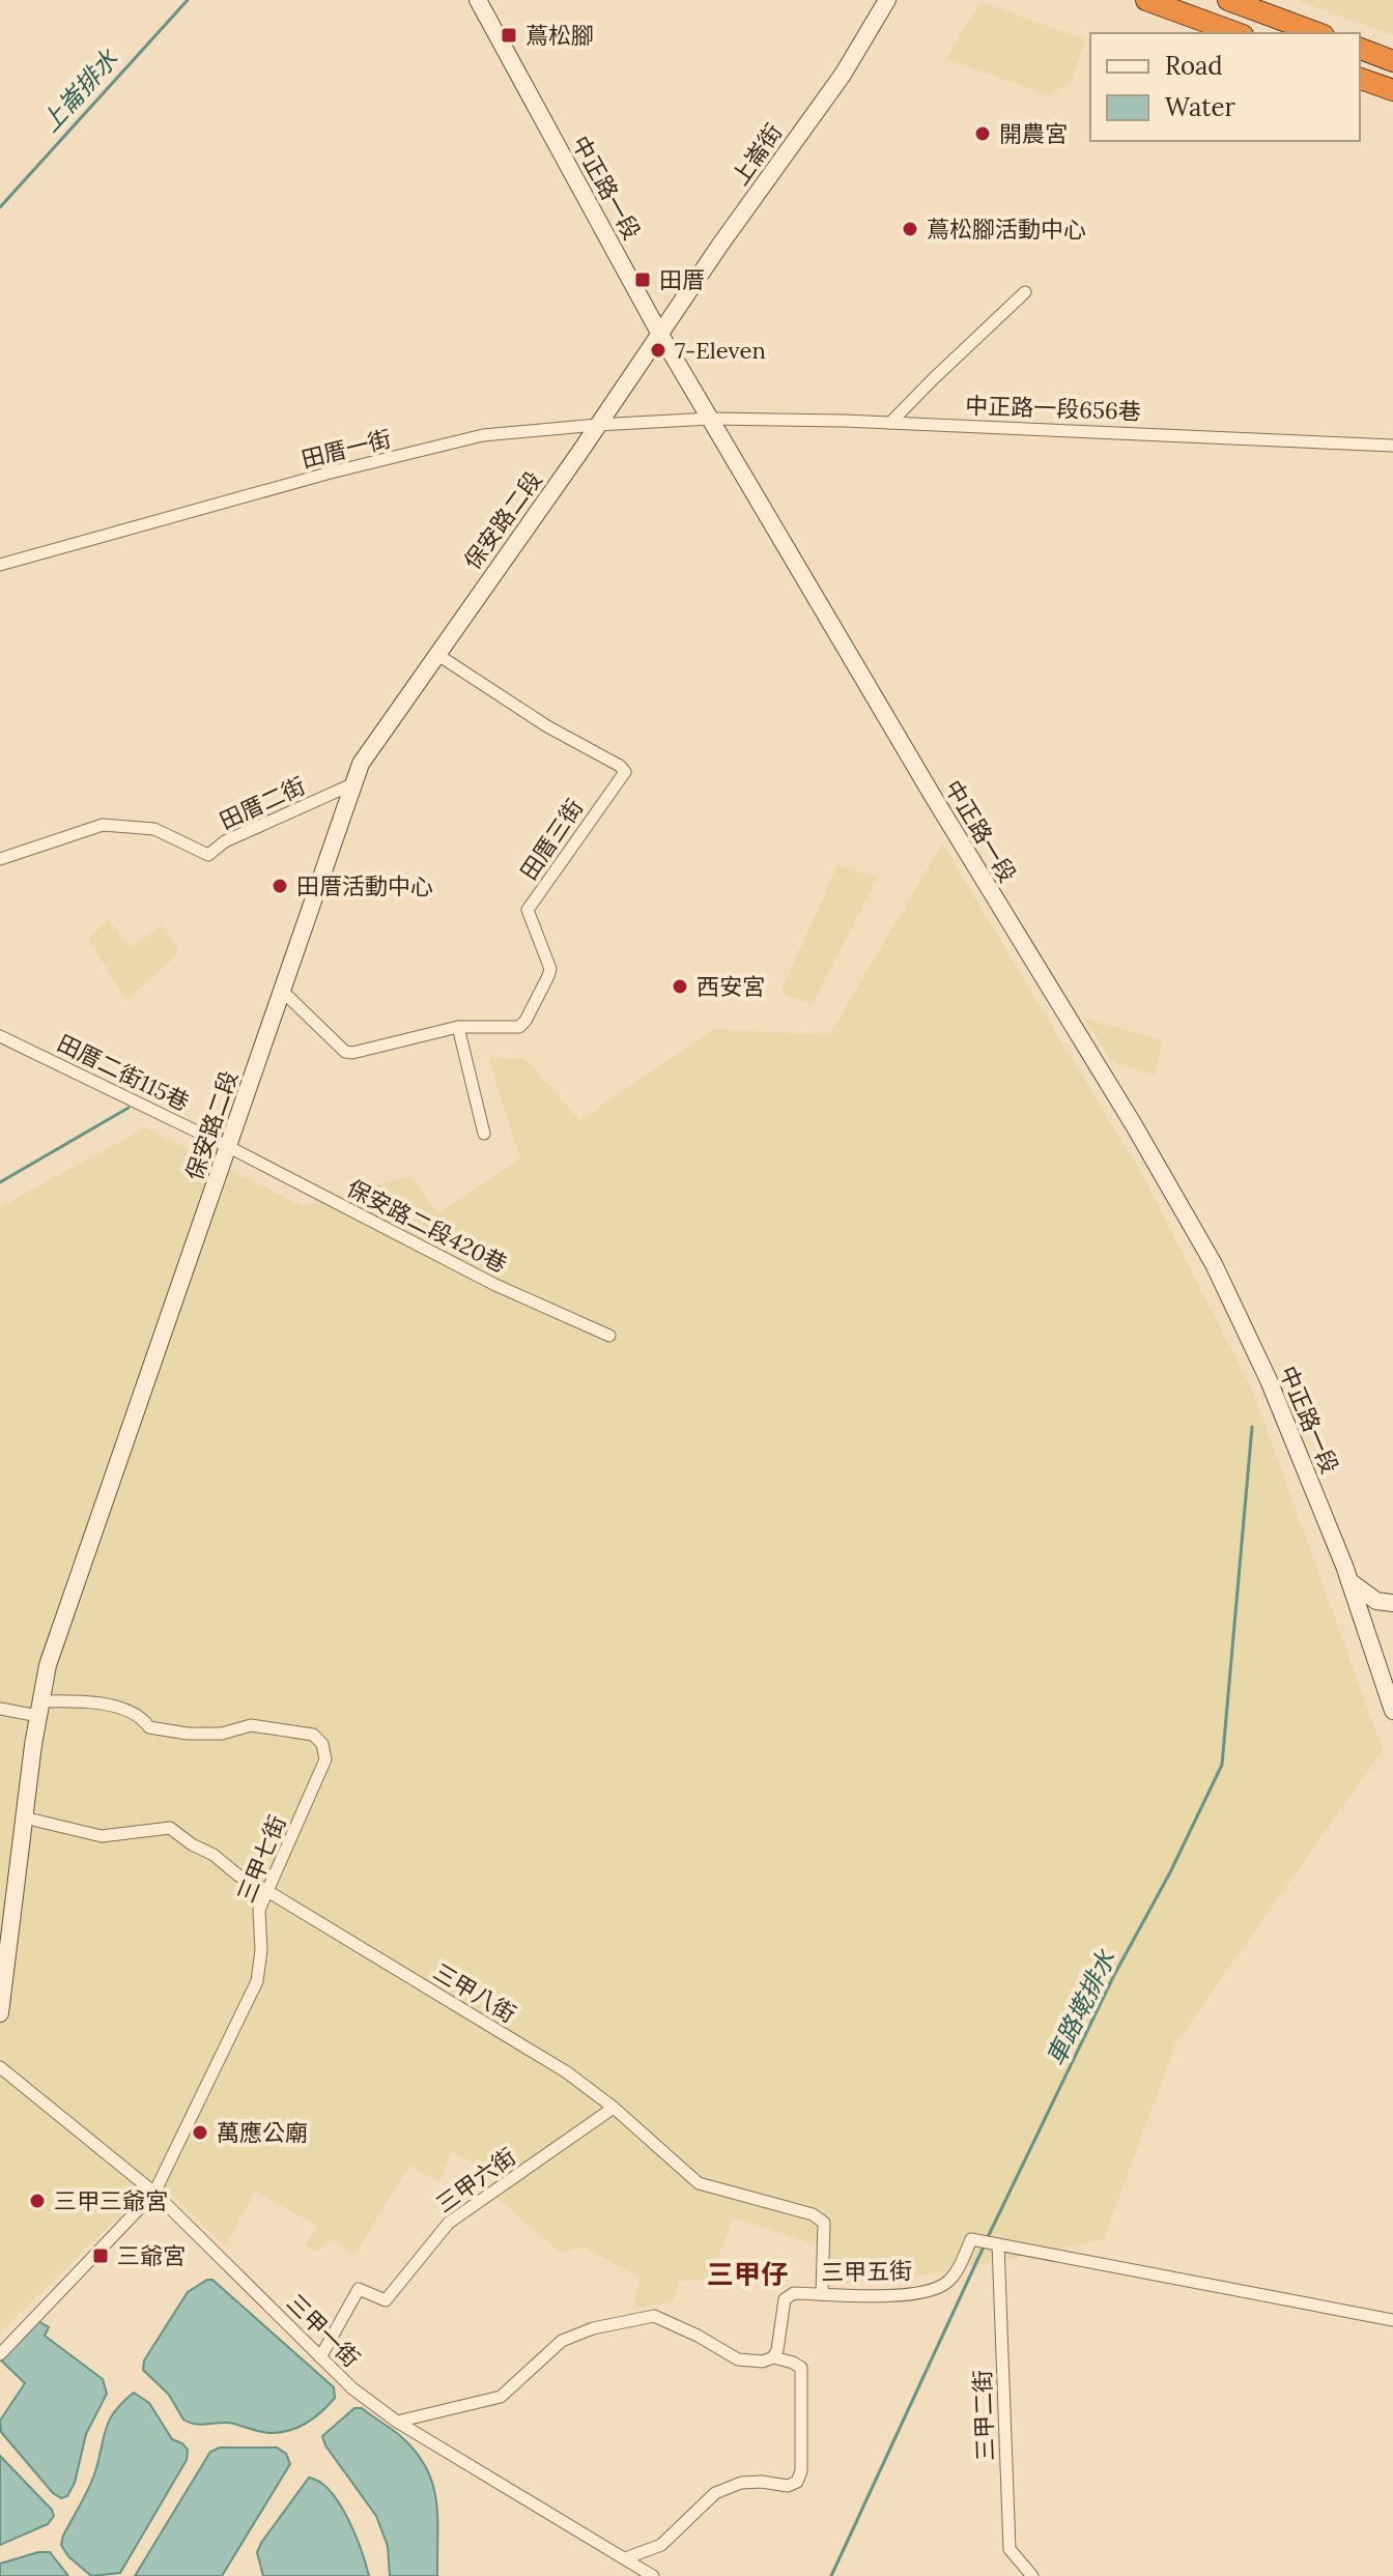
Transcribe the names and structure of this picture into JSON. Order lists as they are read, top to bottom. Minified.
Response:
{"streets":{"street":["上崙街","中正路一段","中正路一段656巷","田厝一街","保安路二段","田厝二街","田厝三街","田厝二街115巷","保安路二段420巷","三甲七街","三甲八街","三甲六街","三甲五街","三甲一街","三甲二街"]},"crossings":[["上崙街","中正路一段"],["上崙街","保安路二段"],["中正路一段","中正路一段656巷"],["中正路一段","田厝一街"],["中正路一段","保安路二段"],["中正路一段656巷","田厝一街"],["田厝一街","保安路二段"],["保安路二段","田厝二街"],["保安路二段","田厝三街"],["保安路二段","田厝二街115巷"],["保安路二段","保安路二段420巷"],["保安路二段","三甲七街"],["保安路二段","三甲八街"],["田厝二街115巷","保安路二段420巷"],["三甲七街","三甲八街"],["三甲七街","三甲一街"],["三甲八街","三甲六街"],["三甲八街","三甲五街"],["三甲六街","三甲一街"],["三甲五街","三甲二街"]],"districts":["三甲仔"],"water":["上崙排水","車路墘排水"],"places":{"transit":["蔦松腳","田厝","三爺宮"],"other":["開農宮","蔦松腳活動中心","7-Eleven","田厝活動中心","西安宮","萬應公廟","三甲三爺宮"]},"legend":["Road","Water"]}
